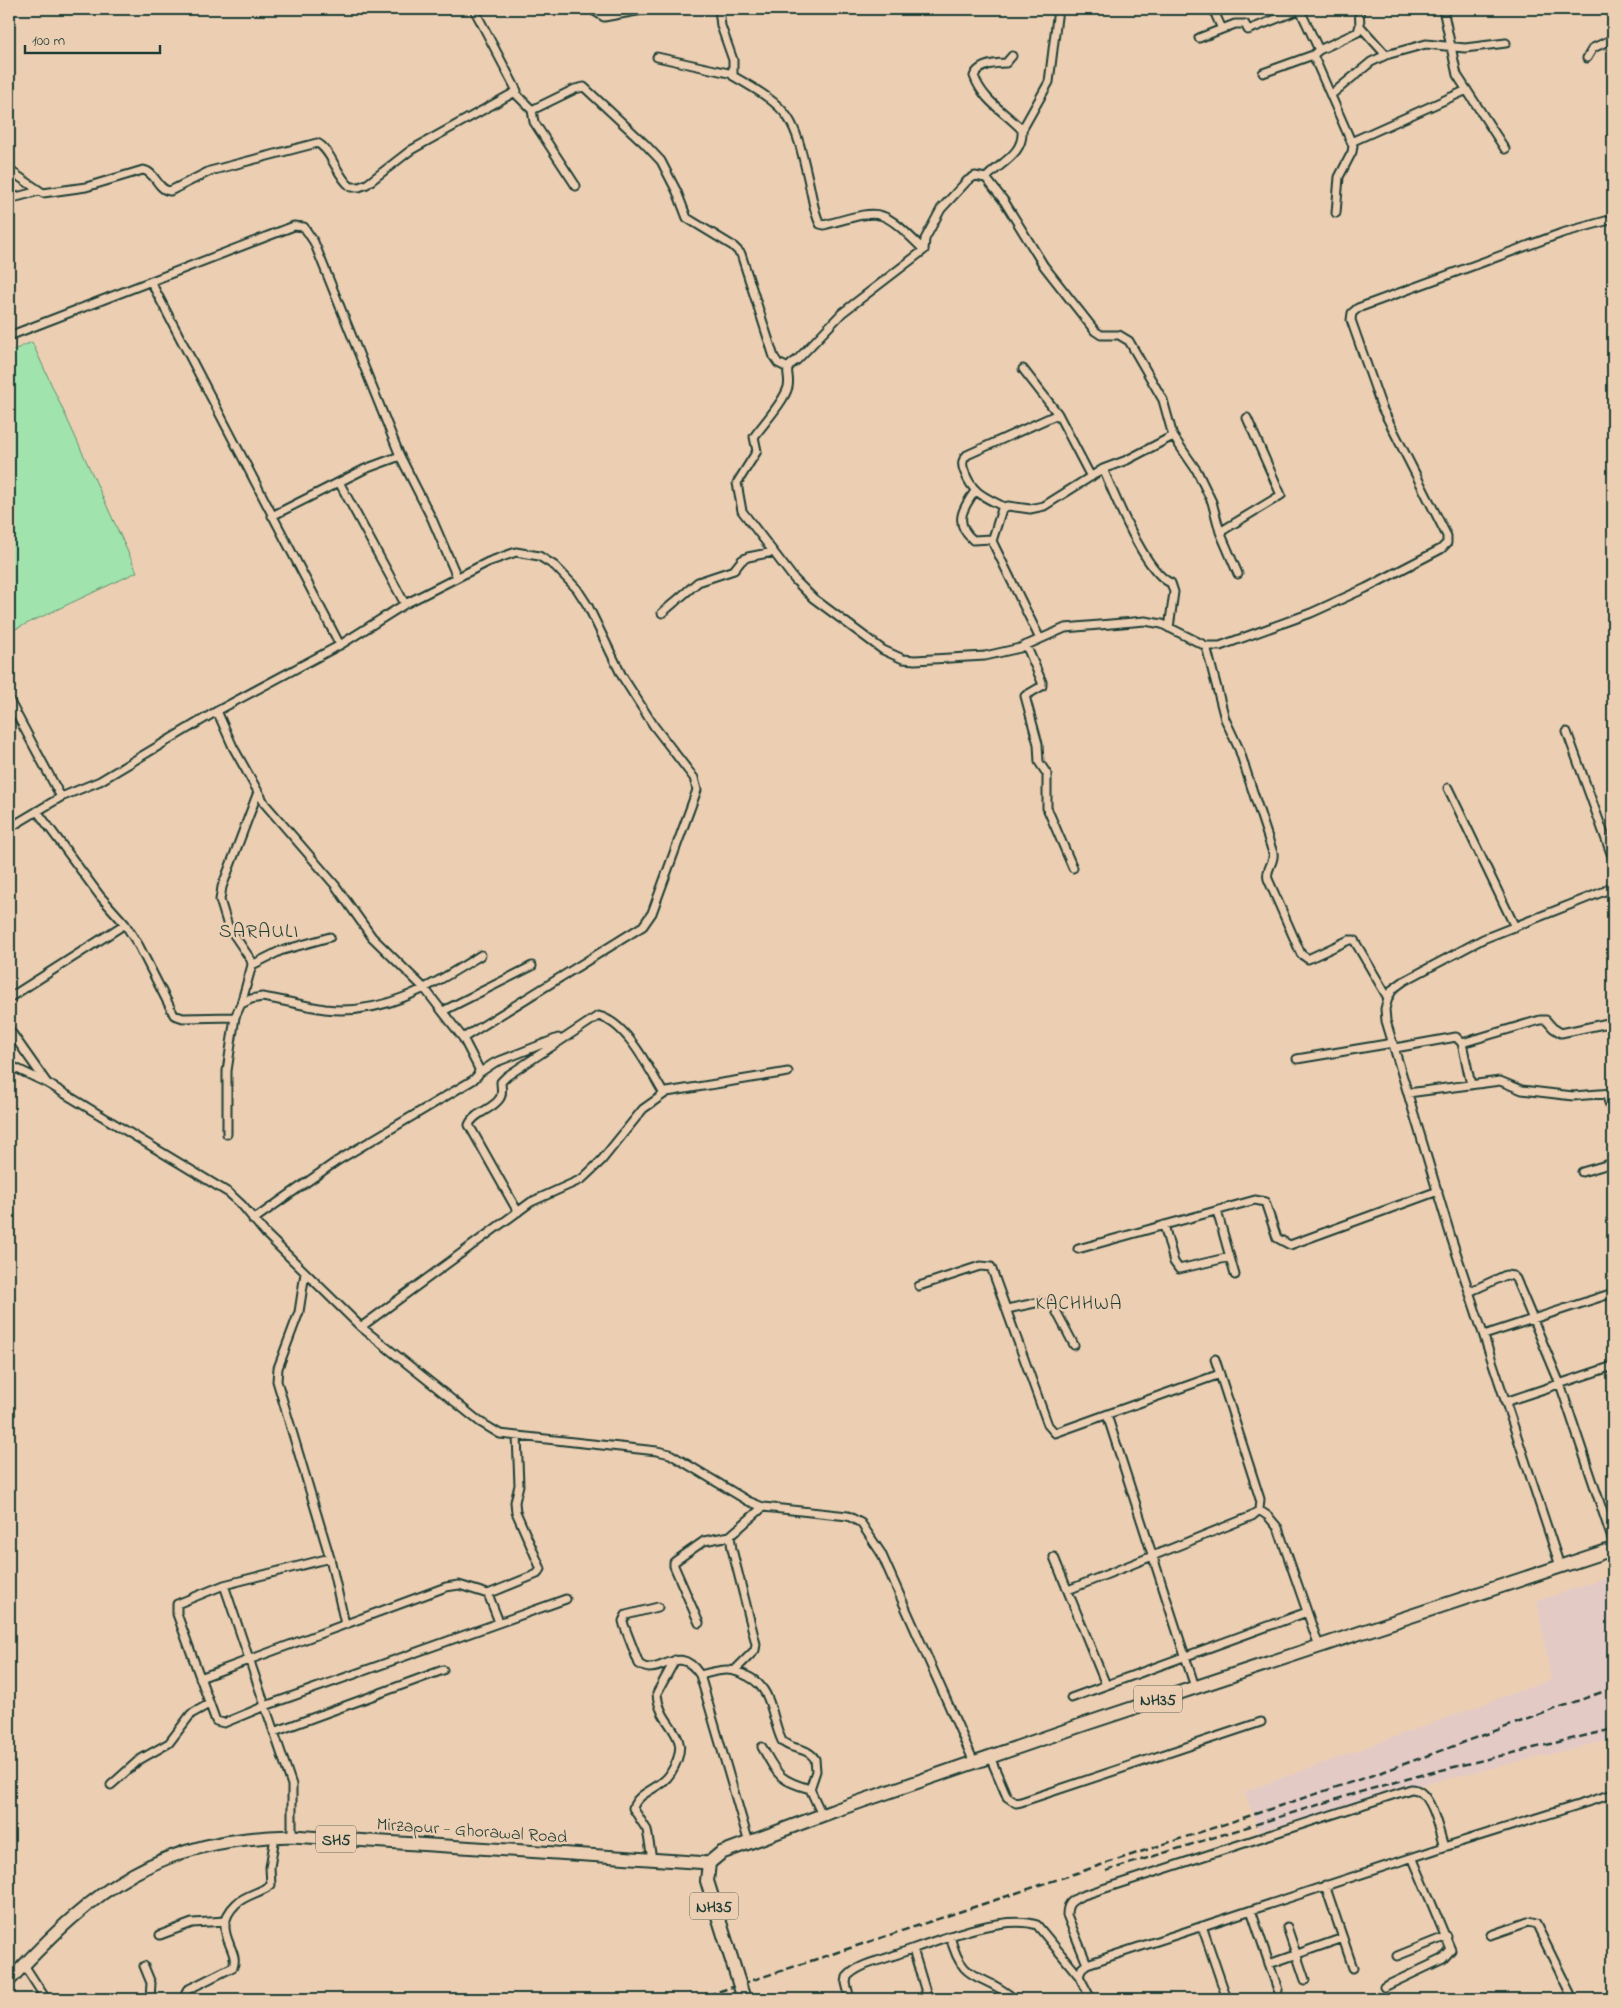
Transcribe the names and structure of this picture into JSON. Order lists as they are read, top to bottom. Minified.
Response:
{"streets":{"highway":["NH35"],"main road":["Mirzapur - Ghorawal Road","SH5"]},"crossings":[["NH35","Mirzapur - Ghorawal Road"]],"districts":["SARAULI","KACHHWA"],"scale_bar":"100 m"}
